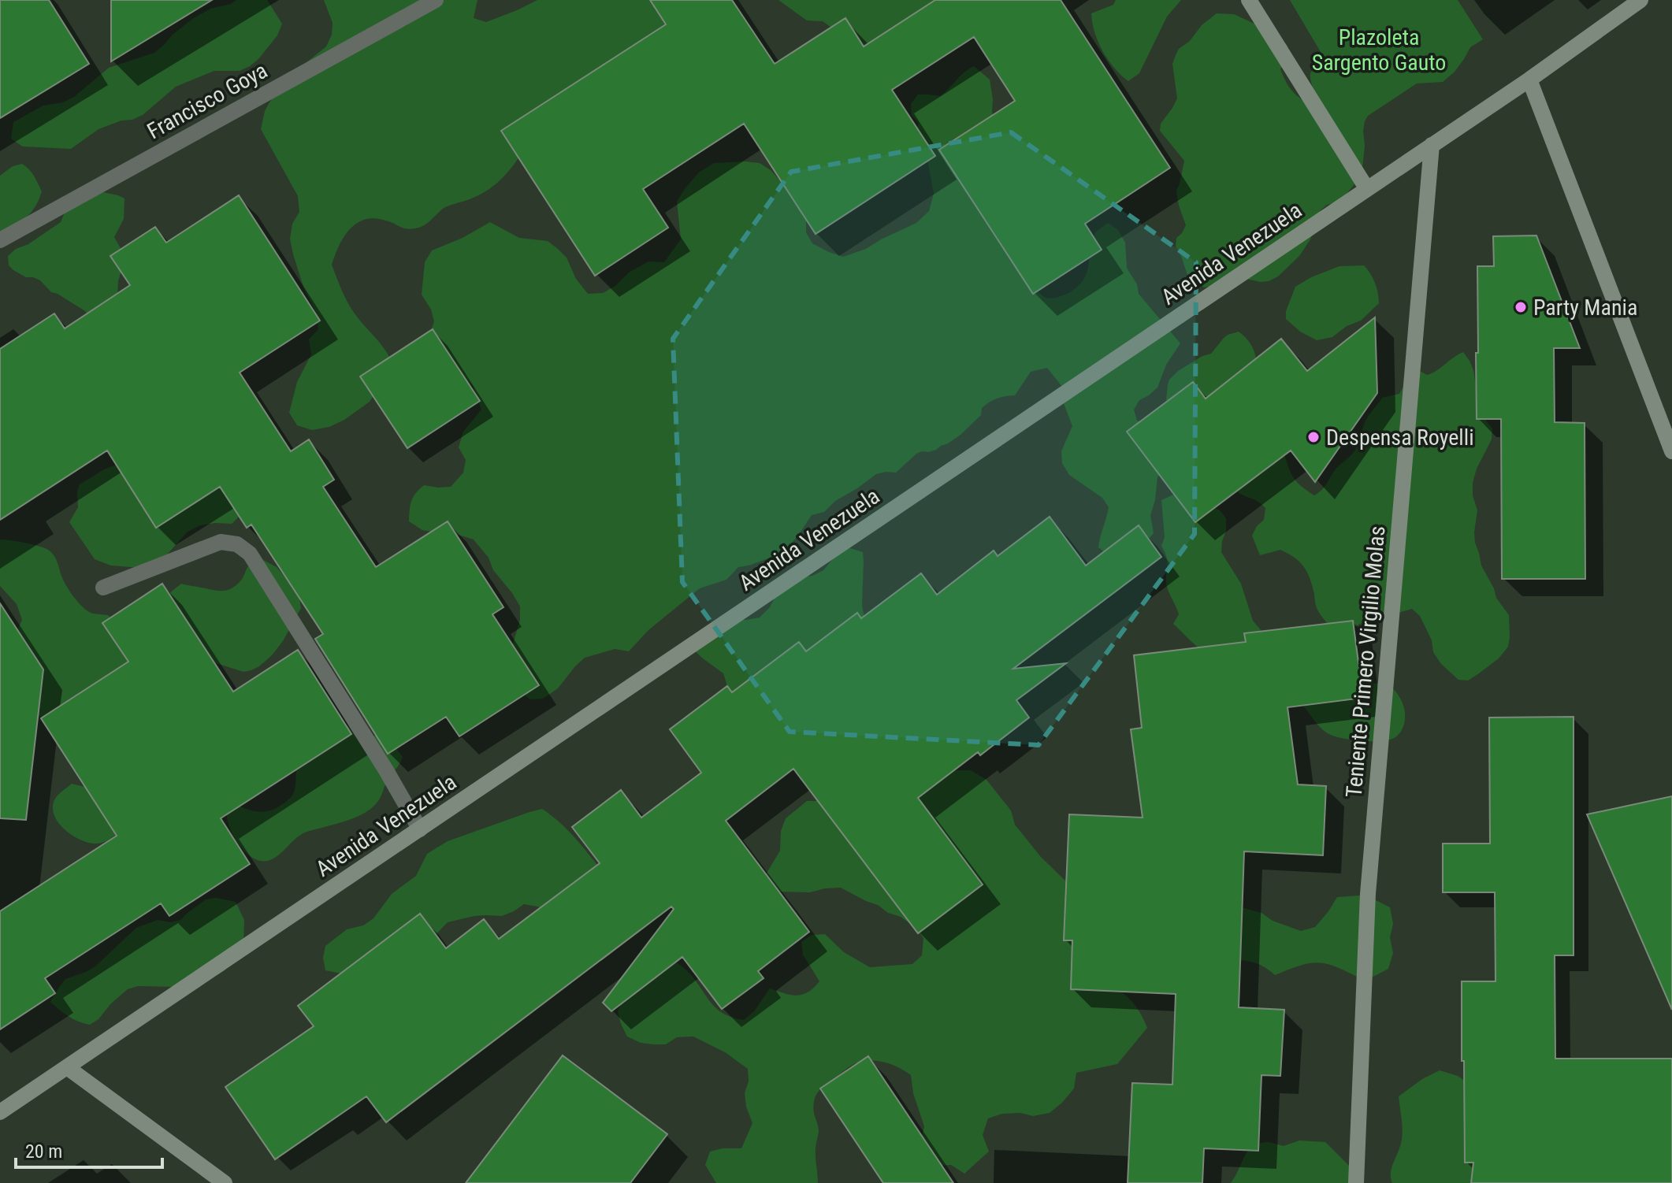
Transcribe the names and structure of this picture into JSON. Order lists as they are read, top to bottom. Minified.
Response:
{"streets":{"main road":["Avenida Venezuela","Teniente Primero Virgilio Molas"],"street":["Francisco Goya"]},"crossings":[["Avenida Venezuela","Teniente Primero Virgilio Molas"]],"parks":["Plazoleta Sargento Gauto"],"places":["Party Mania","Despensa Royelli"],"scale_bar":"20 m"}
